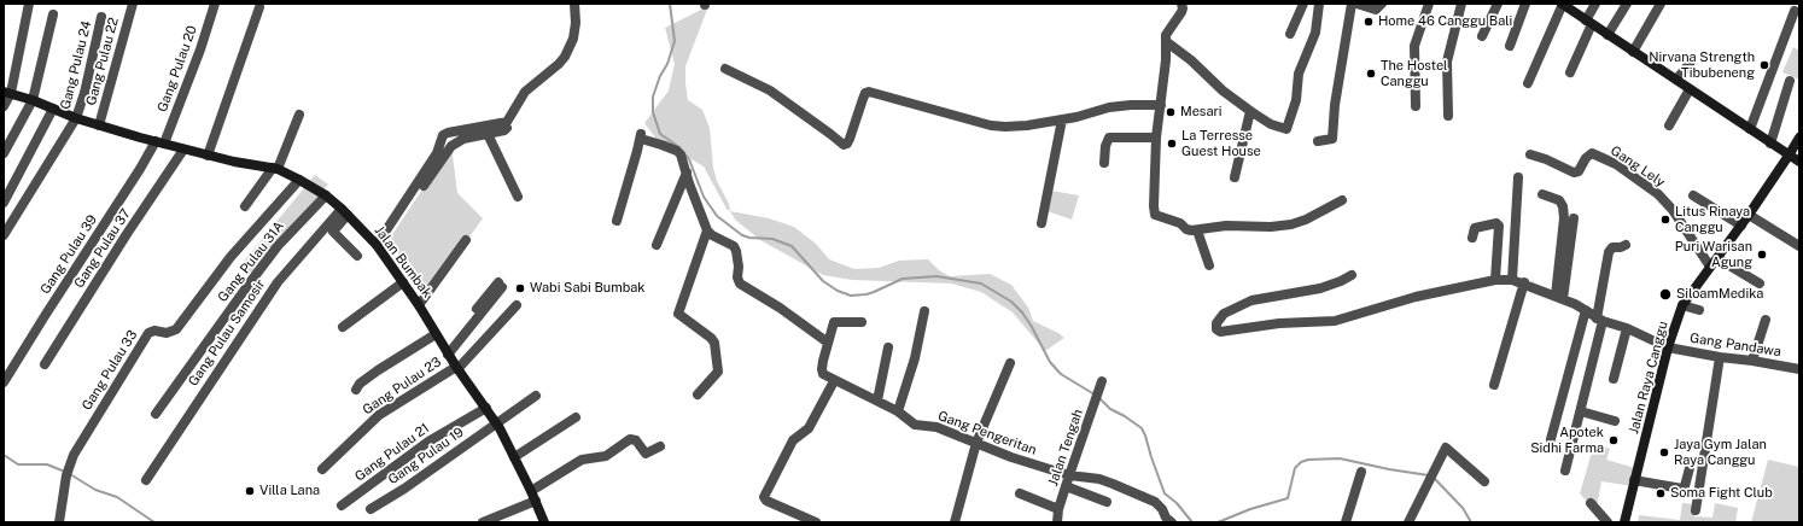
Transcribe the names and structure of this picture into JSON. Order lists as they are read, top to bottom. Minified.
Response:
{"streets":{"street":["Gang Pulau 22","Gang Pulau 24","Gang Pulau 20","Gang Lely","Gang Pulau 37","Gang Pulau 39","Gang Pulau 31A","Jalan Bumbak","Gang Pulau Samosir","Gang Pandawa","Gang Pulau 33","Jalan Raya Canggu","Gang Pulau 23","Gang Pengeritan","Jalan Tengah","Gang Pulau 21","Gang Pulau 19"]},"crossings":[["Gang Pulau 22","Jalan Bumbak"],["Gang Pulau 24","Jalan Bumbak"],["Gang Pulau 20","Gang Pulau 39"],["Gang Pulau 20","Jalan Bumbak"],["Gang Lely","Jalan Raya Canggu"],["Gang Pulau 37","Jalan Bumbak"],["Gang Pulau 39","Jalan Bumbak"],["Gang Pulau 31A","Jalan Bumbak"],["Jalan Bumbak","Gang Pulau Samosir"],["Jalan Bumbak","Gang Pulau 33"],["Jalan Bumbak","Gang Pulau 23"],["Jalan Bumbak","Gang Pulau 21"],["Jalan Bumbak","Gang Pulau 19"],["Gang Pandawa","Jalan Raya Canggu"],["Gang Pengeritan","Jalan Tengah"]],"places":["Home 46 Canggu Bali","Nirvana Strength Tibubeneng","The Hostel Canggu","Mesari","La Terresse Guest House","Litus Rinaya Canggu","Puri Warisan Agung","Wabi Sabi Bumbak","SiloamMedika","Apotek Sidhi Farma","Jaya Gym Jalan Raya Canggu","Villa Lana","Soma Fight Club"]}
